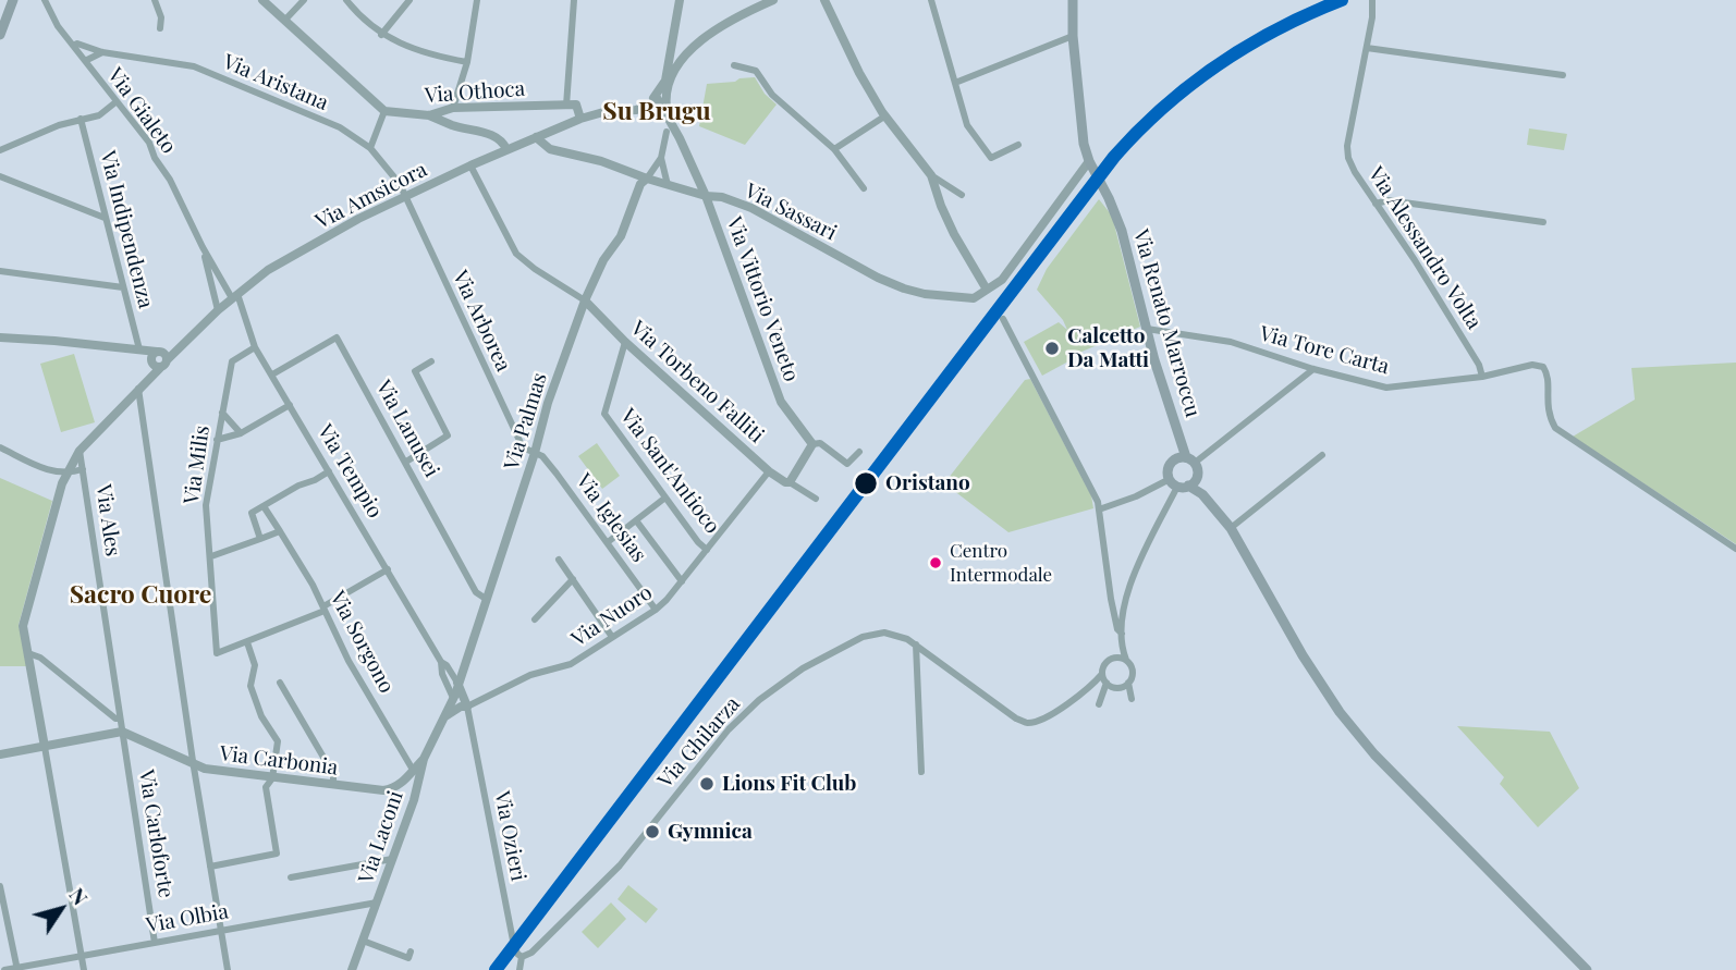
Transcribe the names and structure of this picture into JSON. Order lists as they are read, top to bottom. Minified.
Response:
{"streets":{"main road":["Via Renato Marroccu"],"street":["Via Aristana","Via Othoca","Via Gialeto","Via Amsicora","Via Sassari","Via Indipendenza","Via Alessandro Volta","Via Vittorio Veneto","Via Arborea","Via Tore Carta","Via Torbeno Falliti","Via Palmas","Via Lanusei","Via Milis","Via Tempio","Via Sant'Antioco","Via Iglesias","Via Ales","Via Nuoro","Via Sorgono","Via Ghilarza","Via Carbonia","Via Carloforte","Via Ozieri","Via Laconi","Via Olbia"]},"crossings":[["Via Aristana","Via Gialeto"],["Via Aristana","Via Amsicora"],["Via Aristana","Via Arborea"],["Via Gialeto","Via Amsicora"],["Via Gialeto","Via Tempio"],["Via Amsicora","Via Sassari"],["Via Amsicora","Via Vittorio Veneto"],["Via Amsicora","Via Arborea"],["Via Amsicora","Via Tempio"],["Via Sassari","Via Vittorio Veneto"],["Via Sassari","Via Palmas"],["Via Alessandro Volta","Via Tore Carta"],["Via Arborea","Via Palmas"],["Via Arborea","Via Iglesias"],["Via Renato Marroccu","Via Tore Carta"],["Via Torbeno Falliti","Via Palmas"],["Via Torbeno Falliti","Via Sant'Antioco"],["Via Torbeno Falliti","Via Nuoro"],["Via Palmas","Via Lanusei"],["Via Palmas","Via Tempio"],["Via Palmas","Via Iglesias"],["Via Lanusei","Via Tempio"],["Via Milis","Via Tempio"],["Via Tempio","Via Nuoro"],["Via Tempio","Via Ozieri"],["Via Tempio","Via Laconi"],["Via Sant'Antioco","Via Nuoro"],["Via Iglesias","Via Nuoro"],["Via Ales","Via Carbonia"],["Via Ales","Via Carloforte"],["Via Nuoro","Via Ozieri"],["Via Nuoro","Via Laconi"],["Via Ghilarza","Via Ozieri"],["Via Carbonia","Via Carloforte"],["Via Carbonia","Via Laconi"],["Via Carloforte","Via Olbia"],["Via Ozieri","Via Laconi"],["Via Laconi","Via Olbia"]],"districts":["Su Brugu","Sacro Cuore"],"places":["Calcetto Da Matti","Oristano","Centro Intermodale","Lions Fit Club","Gymnica"],"north":"top right"}
